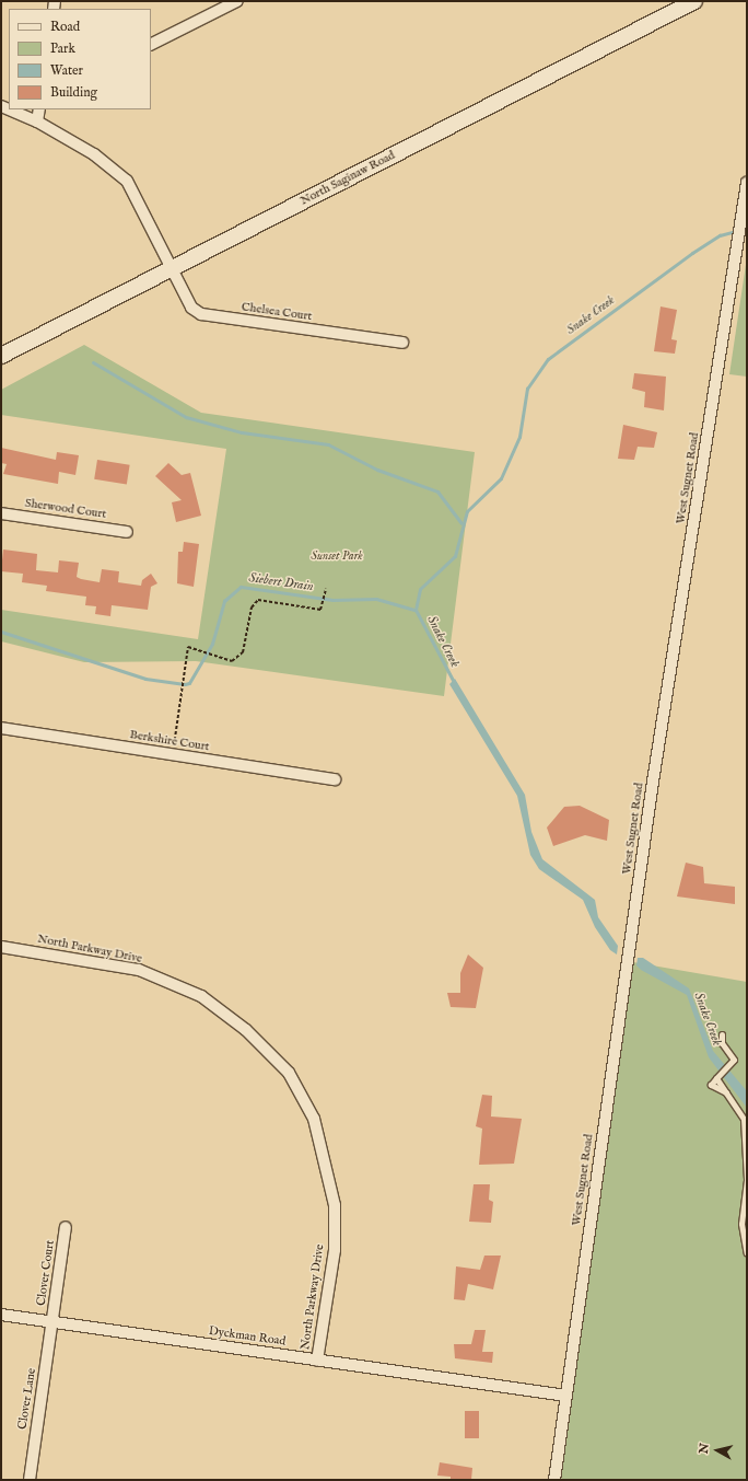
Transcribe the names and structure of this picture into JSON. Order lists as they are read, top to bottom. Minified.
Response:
{"streets":{"main road":["North Saginaw Road"],"street":["Chelsea Court","West Sugnet Road","Sherwood Court","Berkshire Court","North Parkway Drive","Clover Court","Dyckman Road","Clover Lane"]},"crossings":[["North Saginaw Road","Chelsea Court"],["West Sugnet Road","Dyckman Road"],["North Parkway Drive","Dyckman Road"],["Clover Court","Dyckman Road"],["Clover Court","Clover Lane"],["Dyckman Road","Clover Lane"]],"water":["Snake Creek","Siebert Drain"],"parks":["Sunset Park"],"legend":["Road","Park","Water","Building"],"north":"left"}
